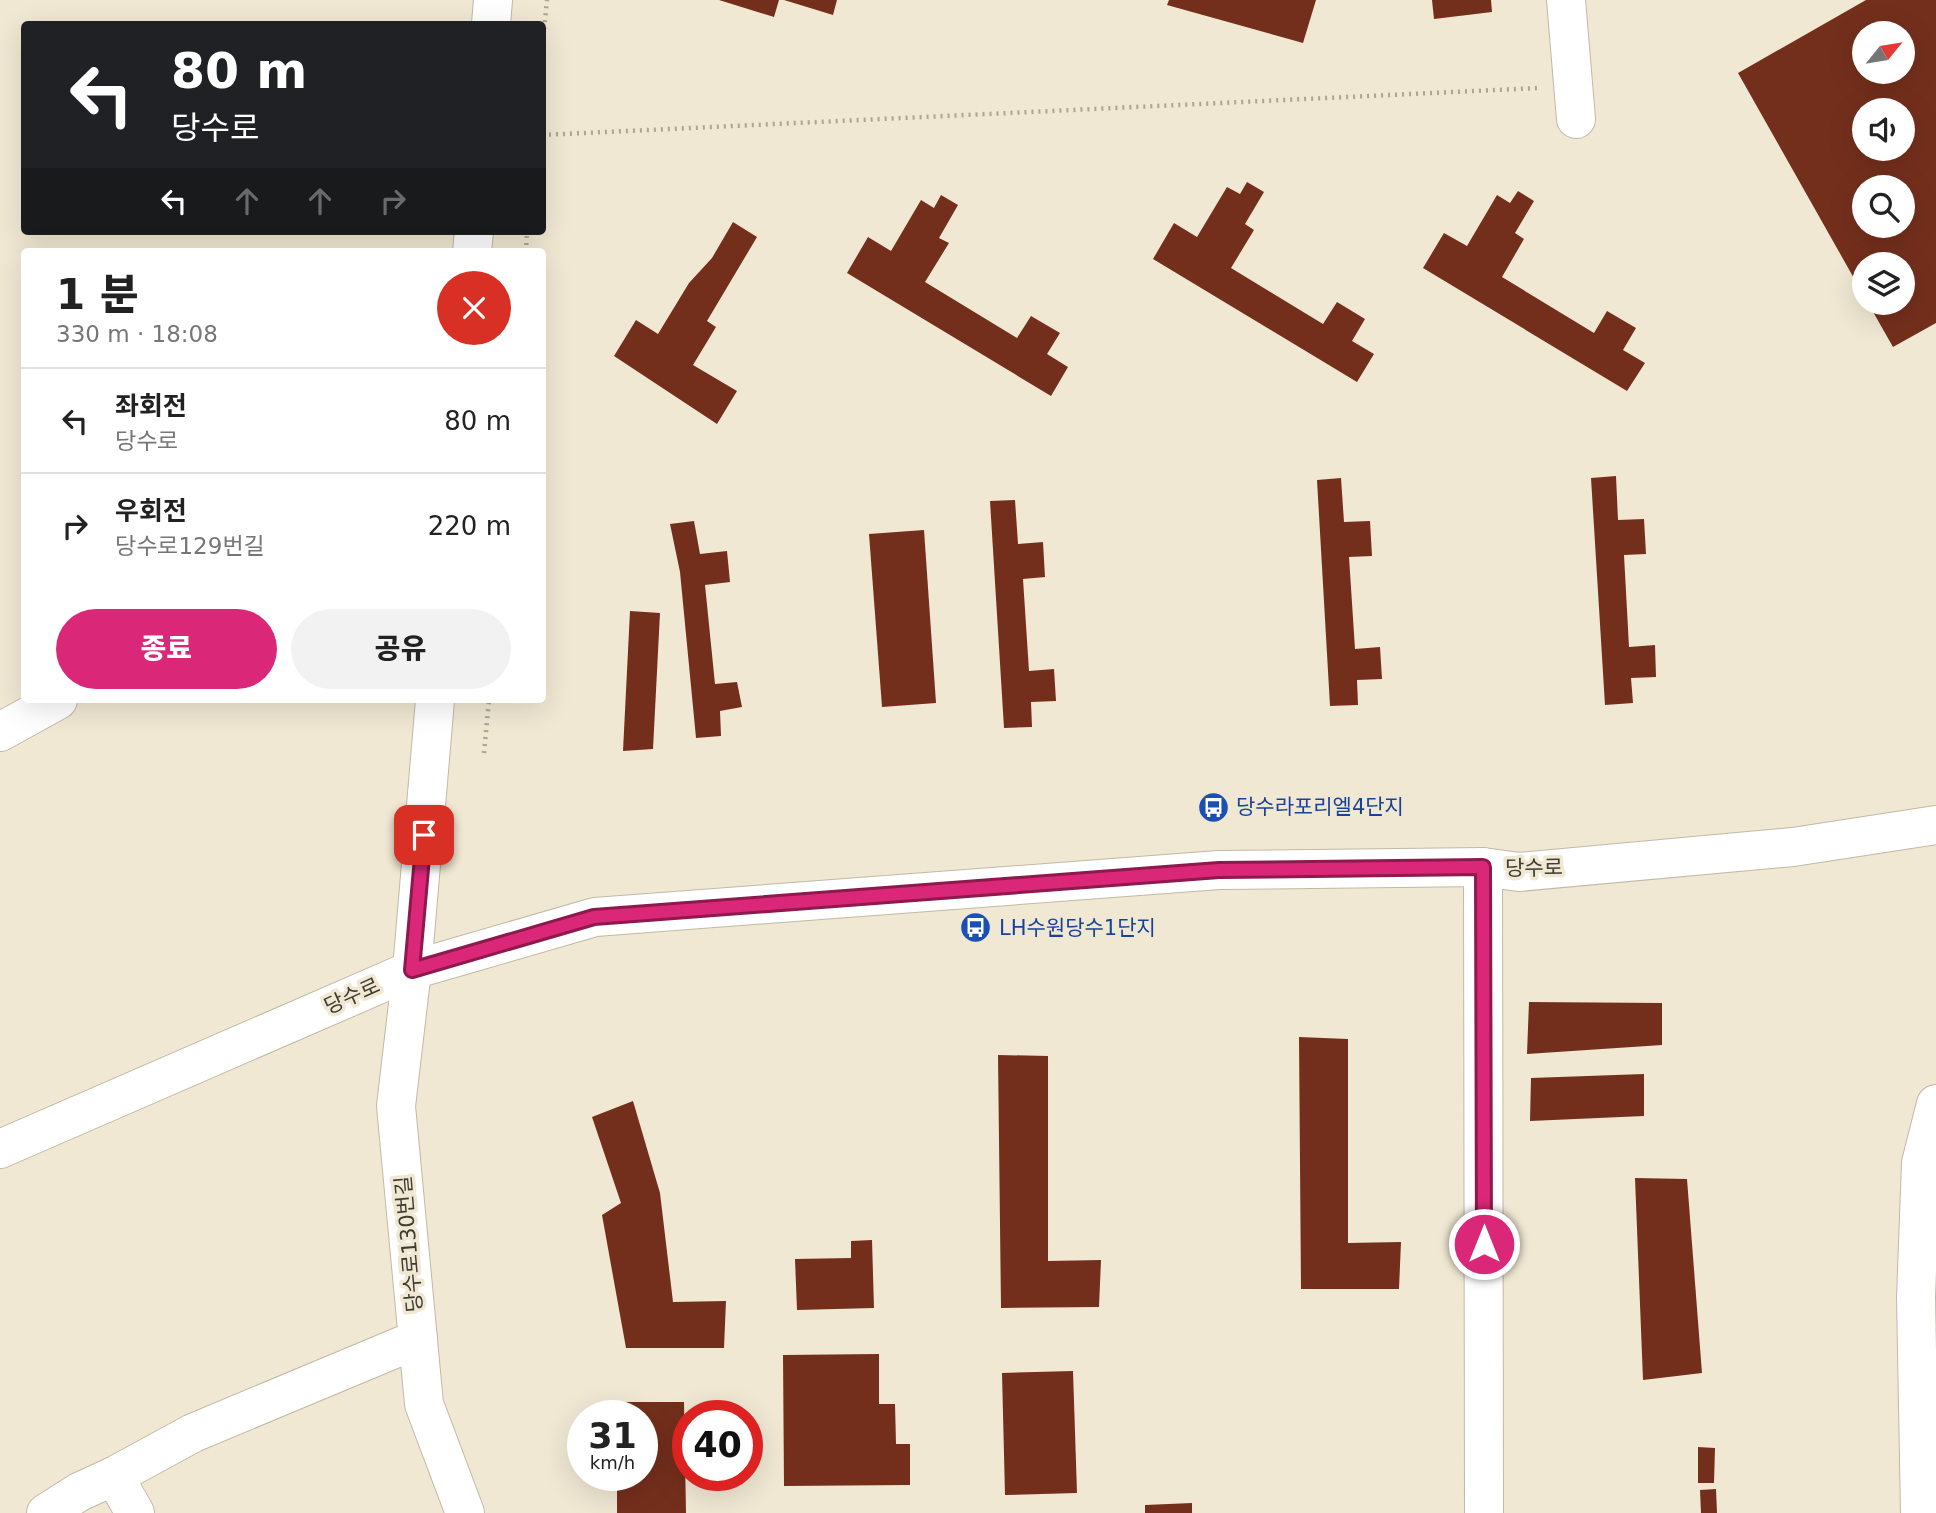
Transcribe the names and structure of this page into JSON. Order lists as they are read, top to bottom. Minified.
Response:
{"streets":{"street":["당수로","당수로130번길"]},"crossings":[["당수로","당수로130번길"]],"places":{"bus stop":["당수라포리엘4단지","LH수원당수1단지"]},"north":"top right","page":{"turn":["80 m","당수로"],"heading":["1 분","330 m · 18:08"],"list":[{"name":"좌회전","note":"당수로","value":"80 m"},{"name":"우회전","note":"당수로129번길","value":"220 m"}],"buttons":["종료","공유"],"speed":"31 km/h","limit":"40"}}
